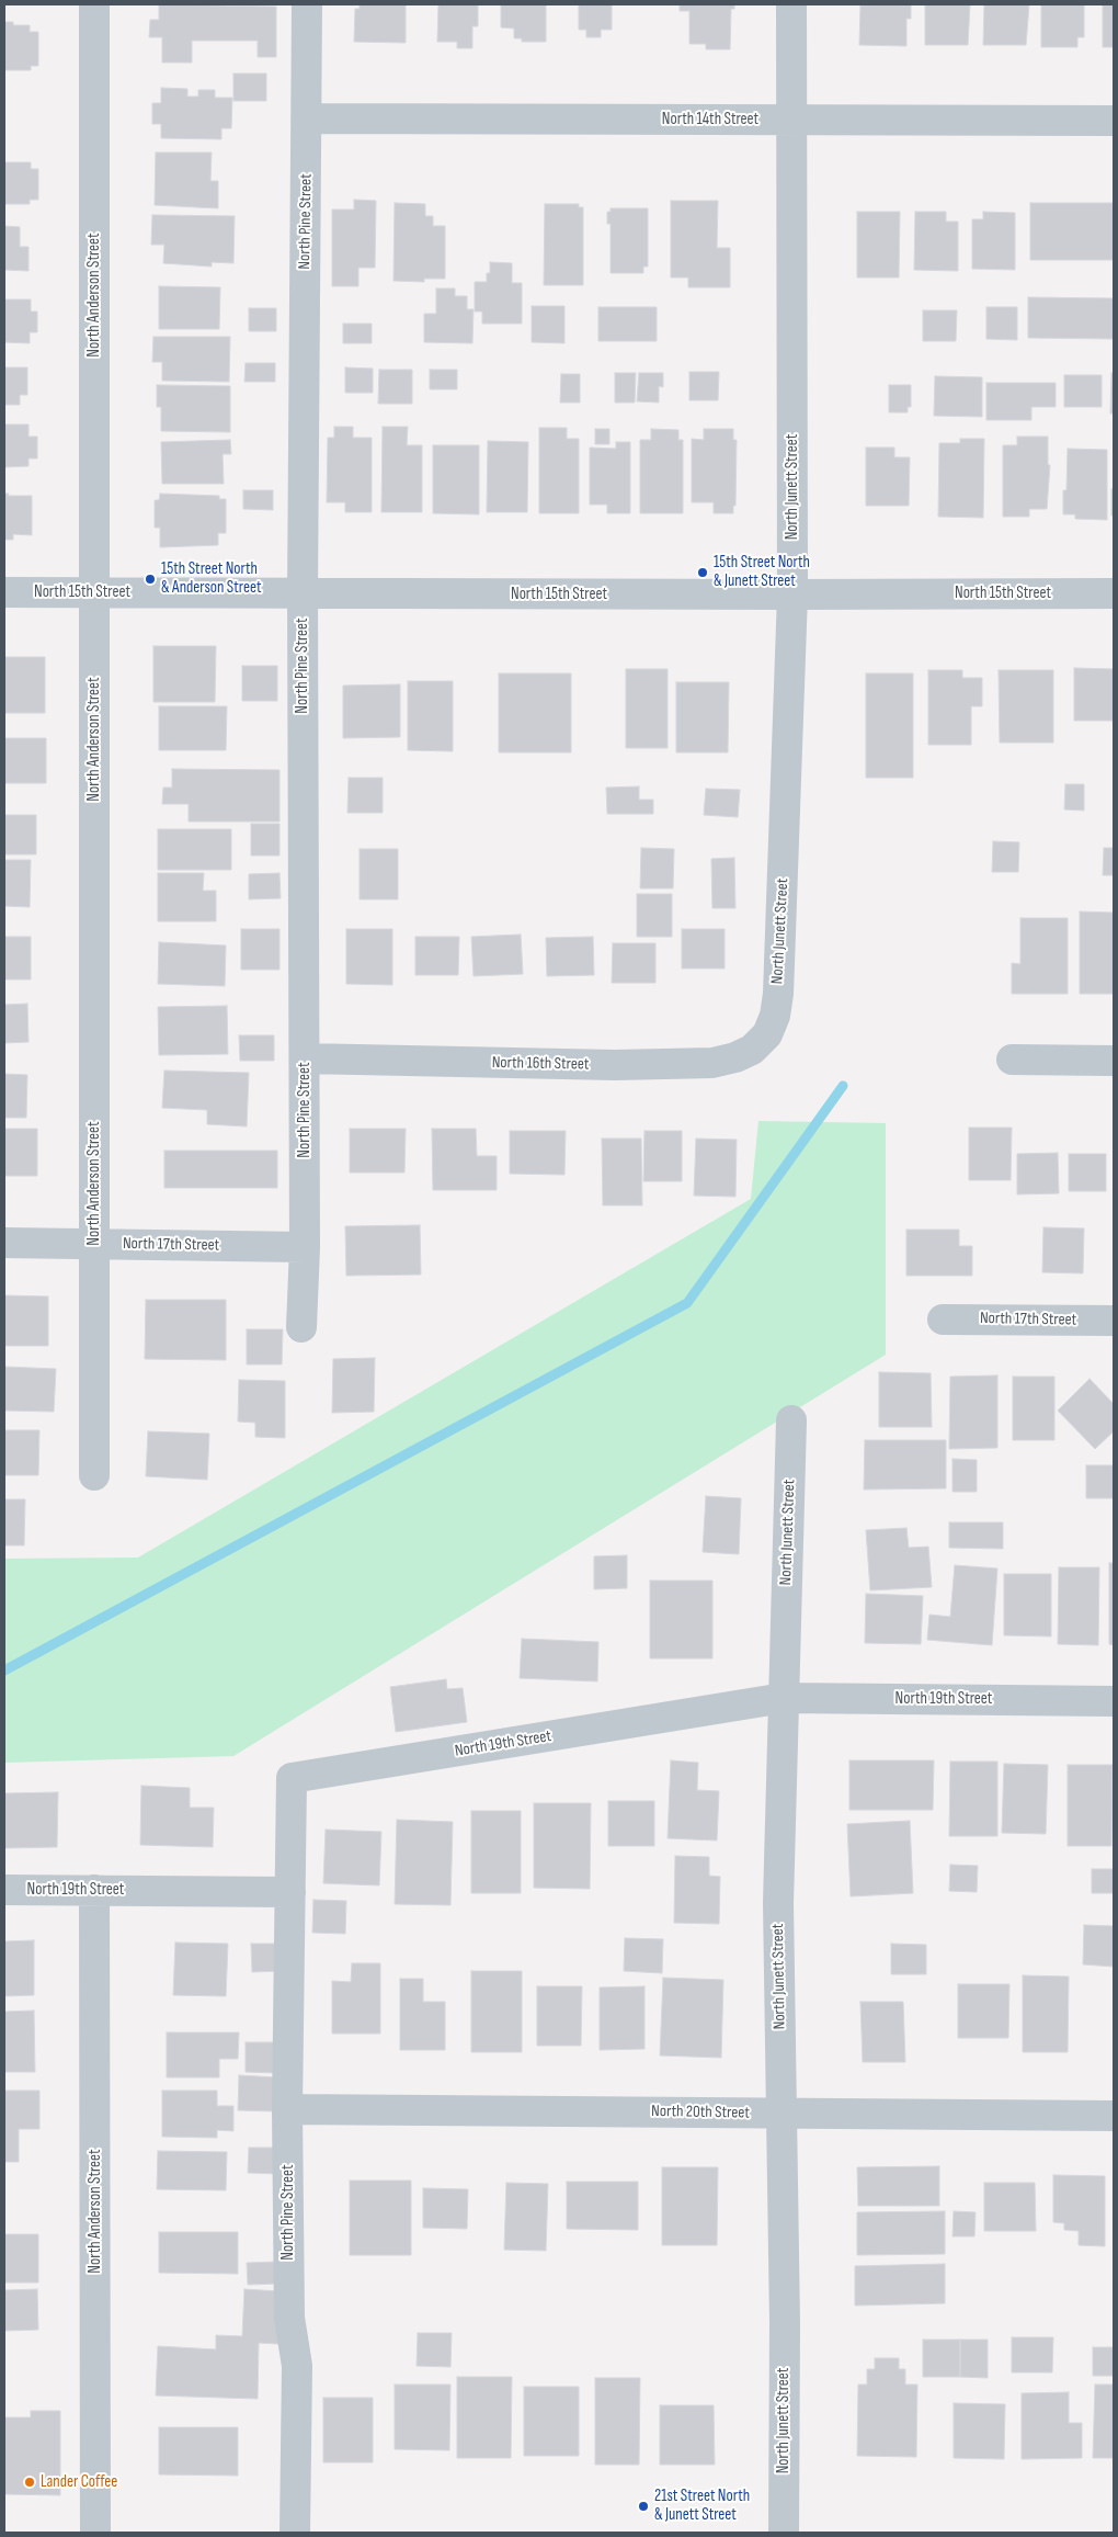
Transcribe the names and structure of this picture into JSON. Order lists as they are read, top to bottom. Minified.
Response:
{"streets":{"street":["North 14th Street","North Pine Street","North Anderson Street","North Junett Street","North 15th Street","North 16th Street","North 17th Street","North 19th Street","North 20th Street"]},"crossings":[["North 14th Street","North Pine Street"],["North 14th Street","North Junett Street"],["North Pine Street","North 15th Street"],["North Pine Street","North 16th Street"],["North Pine Street","North 17th Street"],["North Pine Street","North 19th Street"],["North Pine Street","North 20th Street"],["North Anderson Street","North 15th Street"],["North Anderson Street","North 17th Street"],["North Anderson Street","North 19th Street"],["North Junett Street","North 15th Street"],["North Junett Street","North 16th Street"],["North Junett Street","North 19th Street"],["North Junett Street","North 20th Street"]],"places":["15th Street North & Junett Street","15th Street North & Anderson Street","Lander Coffee","21st Street North & Junett Street"]}
